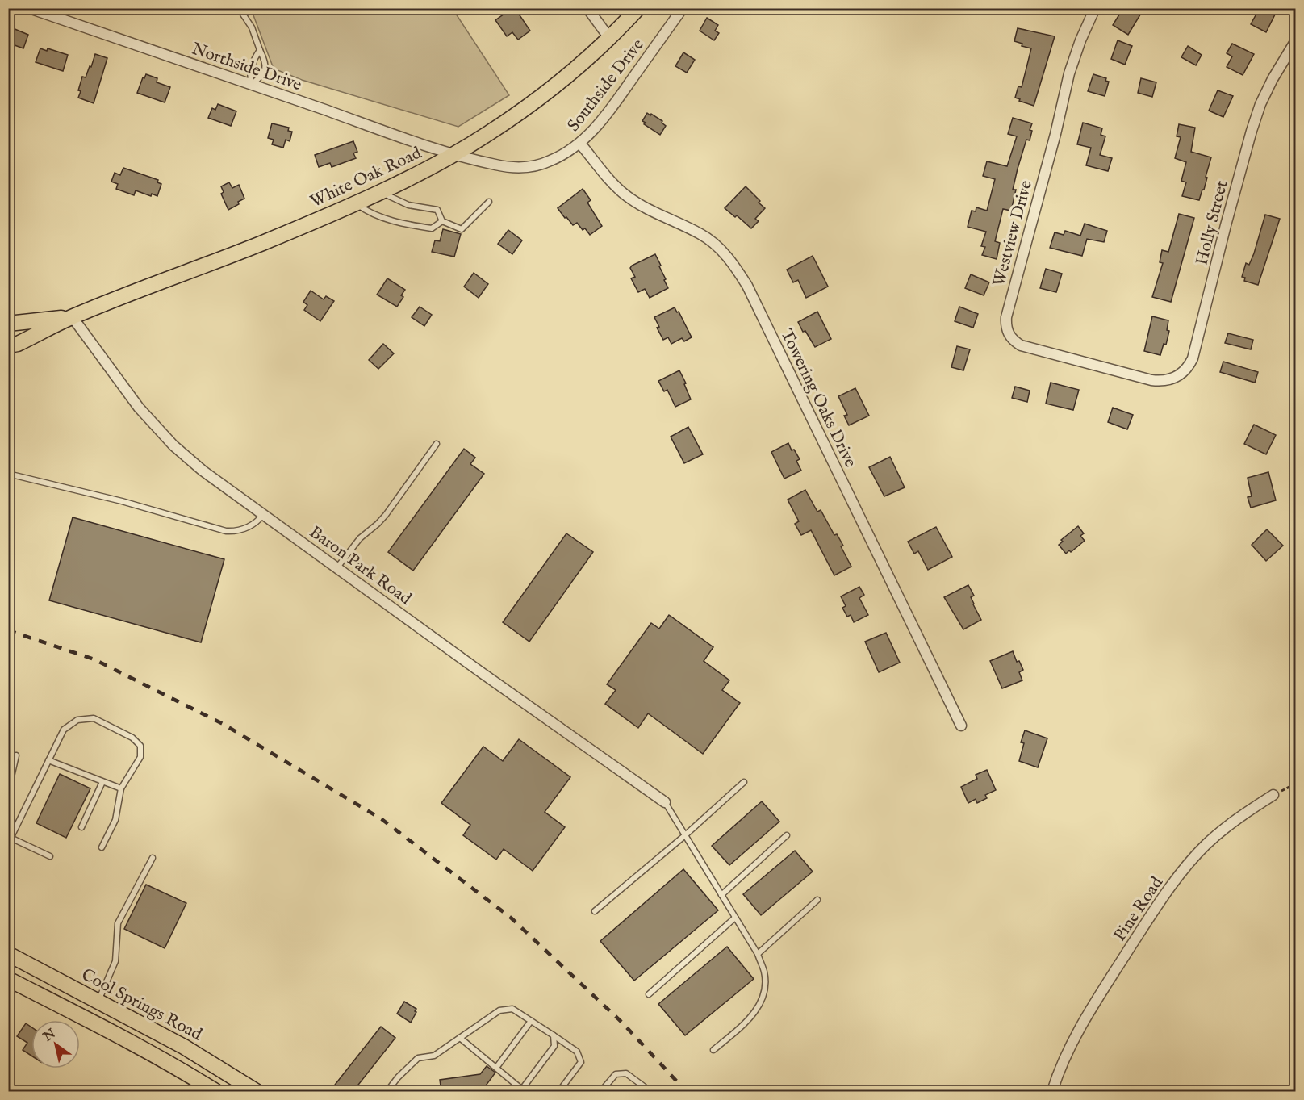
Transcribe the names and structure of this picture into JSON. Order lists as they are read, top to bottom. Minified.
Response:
{"streets":{"main road":["White Oak Road","Cool Springs Road"],"street":["Northside Drive","Southside Drive","Holly Street","Westview Drive","Towering Oaks Drive","Baron Park Road","Pine Road"]},"crossings":[["Northside Drive","Southside Drive"],["Northside Drive","White Oak Road"],["Southside Drive","White Oak Road"],["Southside Drive","Towering Oaks Drive"],["White Oak Road","Baron Park Road"],["Holly Street","Westview Drive"]],"north":"top left"}
